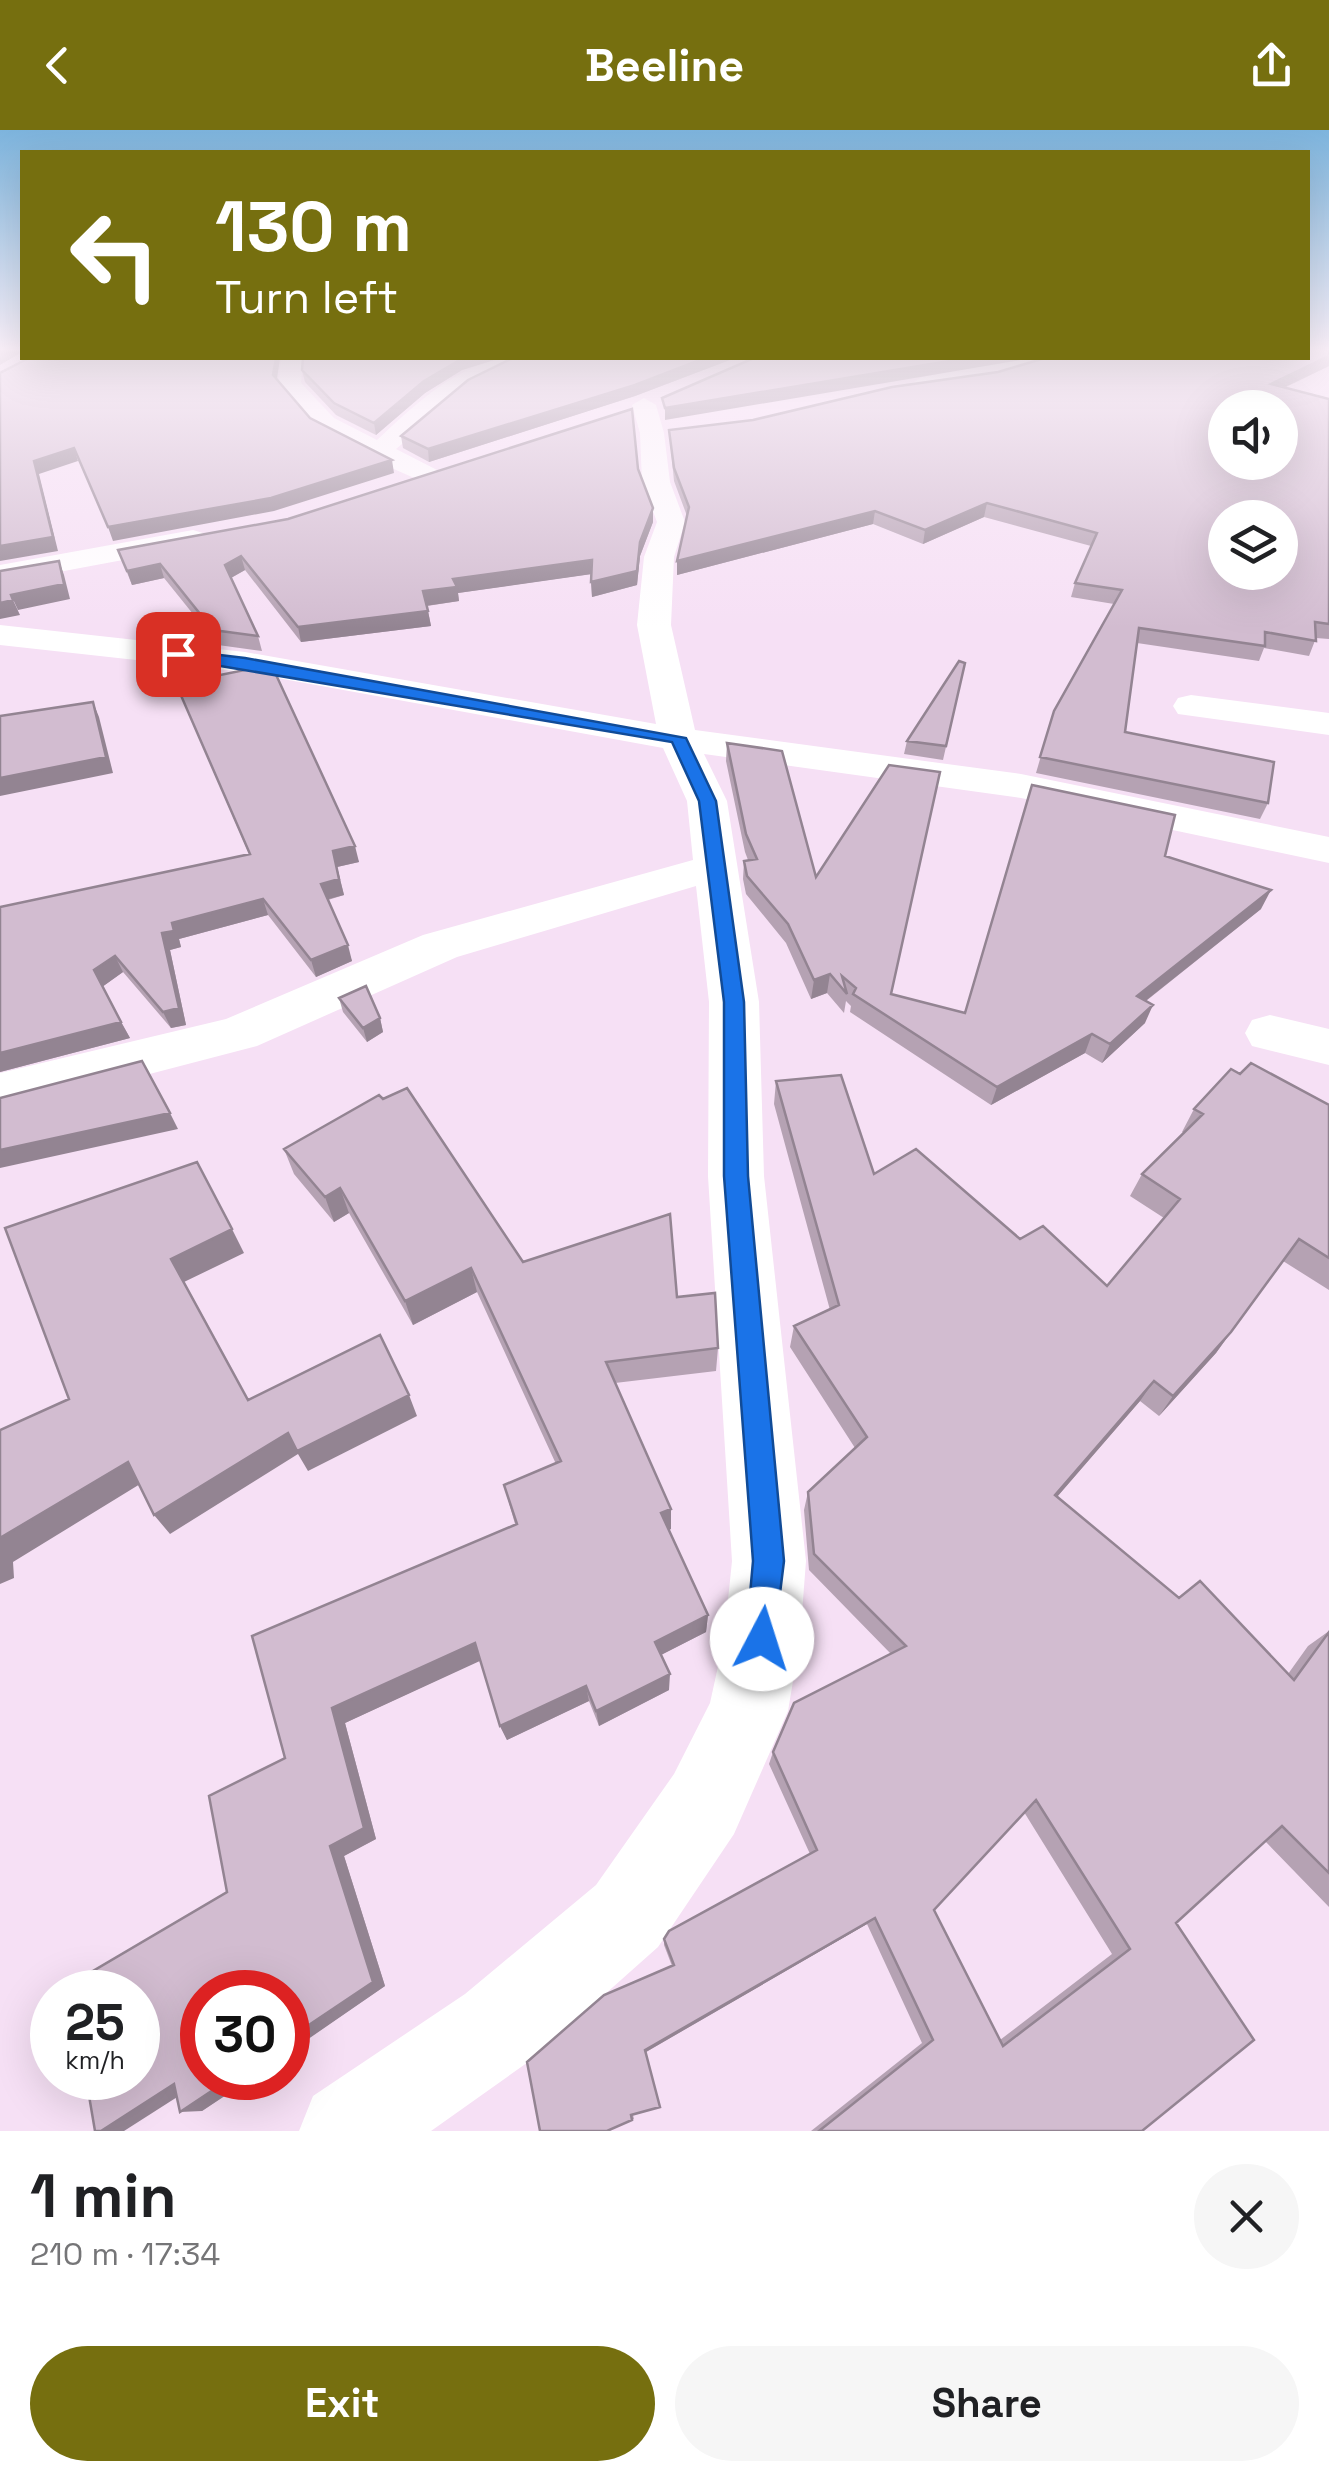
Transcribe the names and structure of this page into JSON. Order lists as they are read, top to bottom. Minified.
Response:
{"page":{"header":"Beeline","turn":["130 m","Turn left"],"speed":"25 km/h","limit":"30","heading":["1 min","210 m · 17:34"],"buttons":["Exit","Share"]}}
